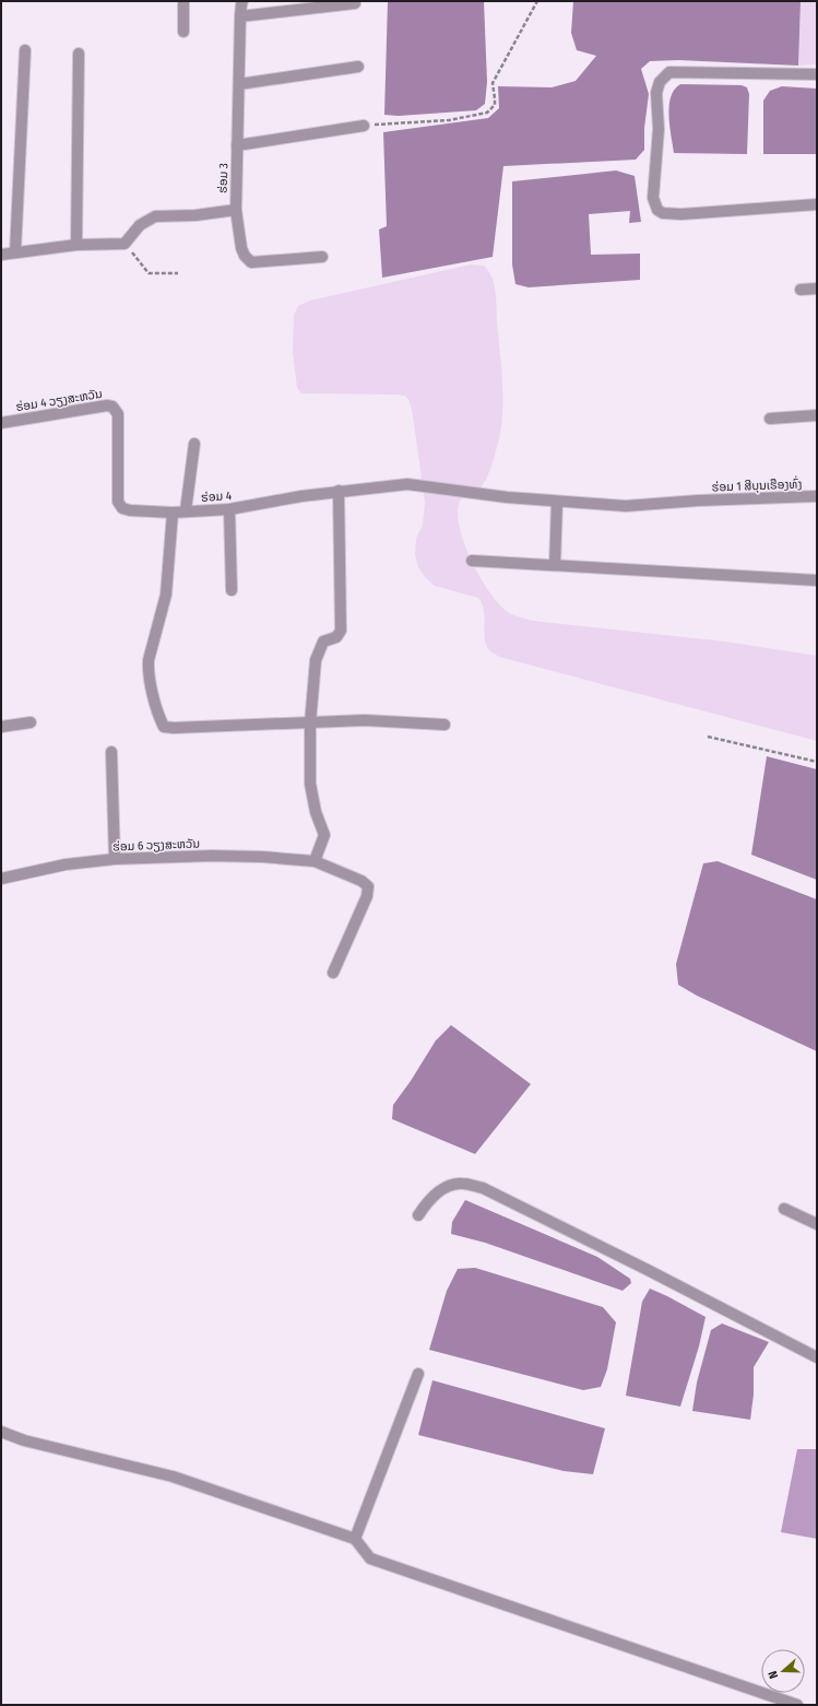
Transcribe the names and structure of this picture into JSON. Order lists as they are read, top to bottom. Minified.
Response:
{"streets":{"street":["ຮ່ອມ 3","ຮ່ອມ 4 ວຽງສະຫວັນ","ຮ່ອມ 1 ສີບຸນເຮືອງທົ່ງ","ຮ່ອມ 4","ຮ່ອມ 6 ວຽງສະຫວັນ"]},"crossings":[["ຮ່ອມ 4 ວຽງສະຫວັນ","ຮ່ອມ 4"],["ຮ່ອມ 1 ສີບຸນເຮືອງທົ່ງ","ຮ່ອມ 4"]],"north":"left"}
